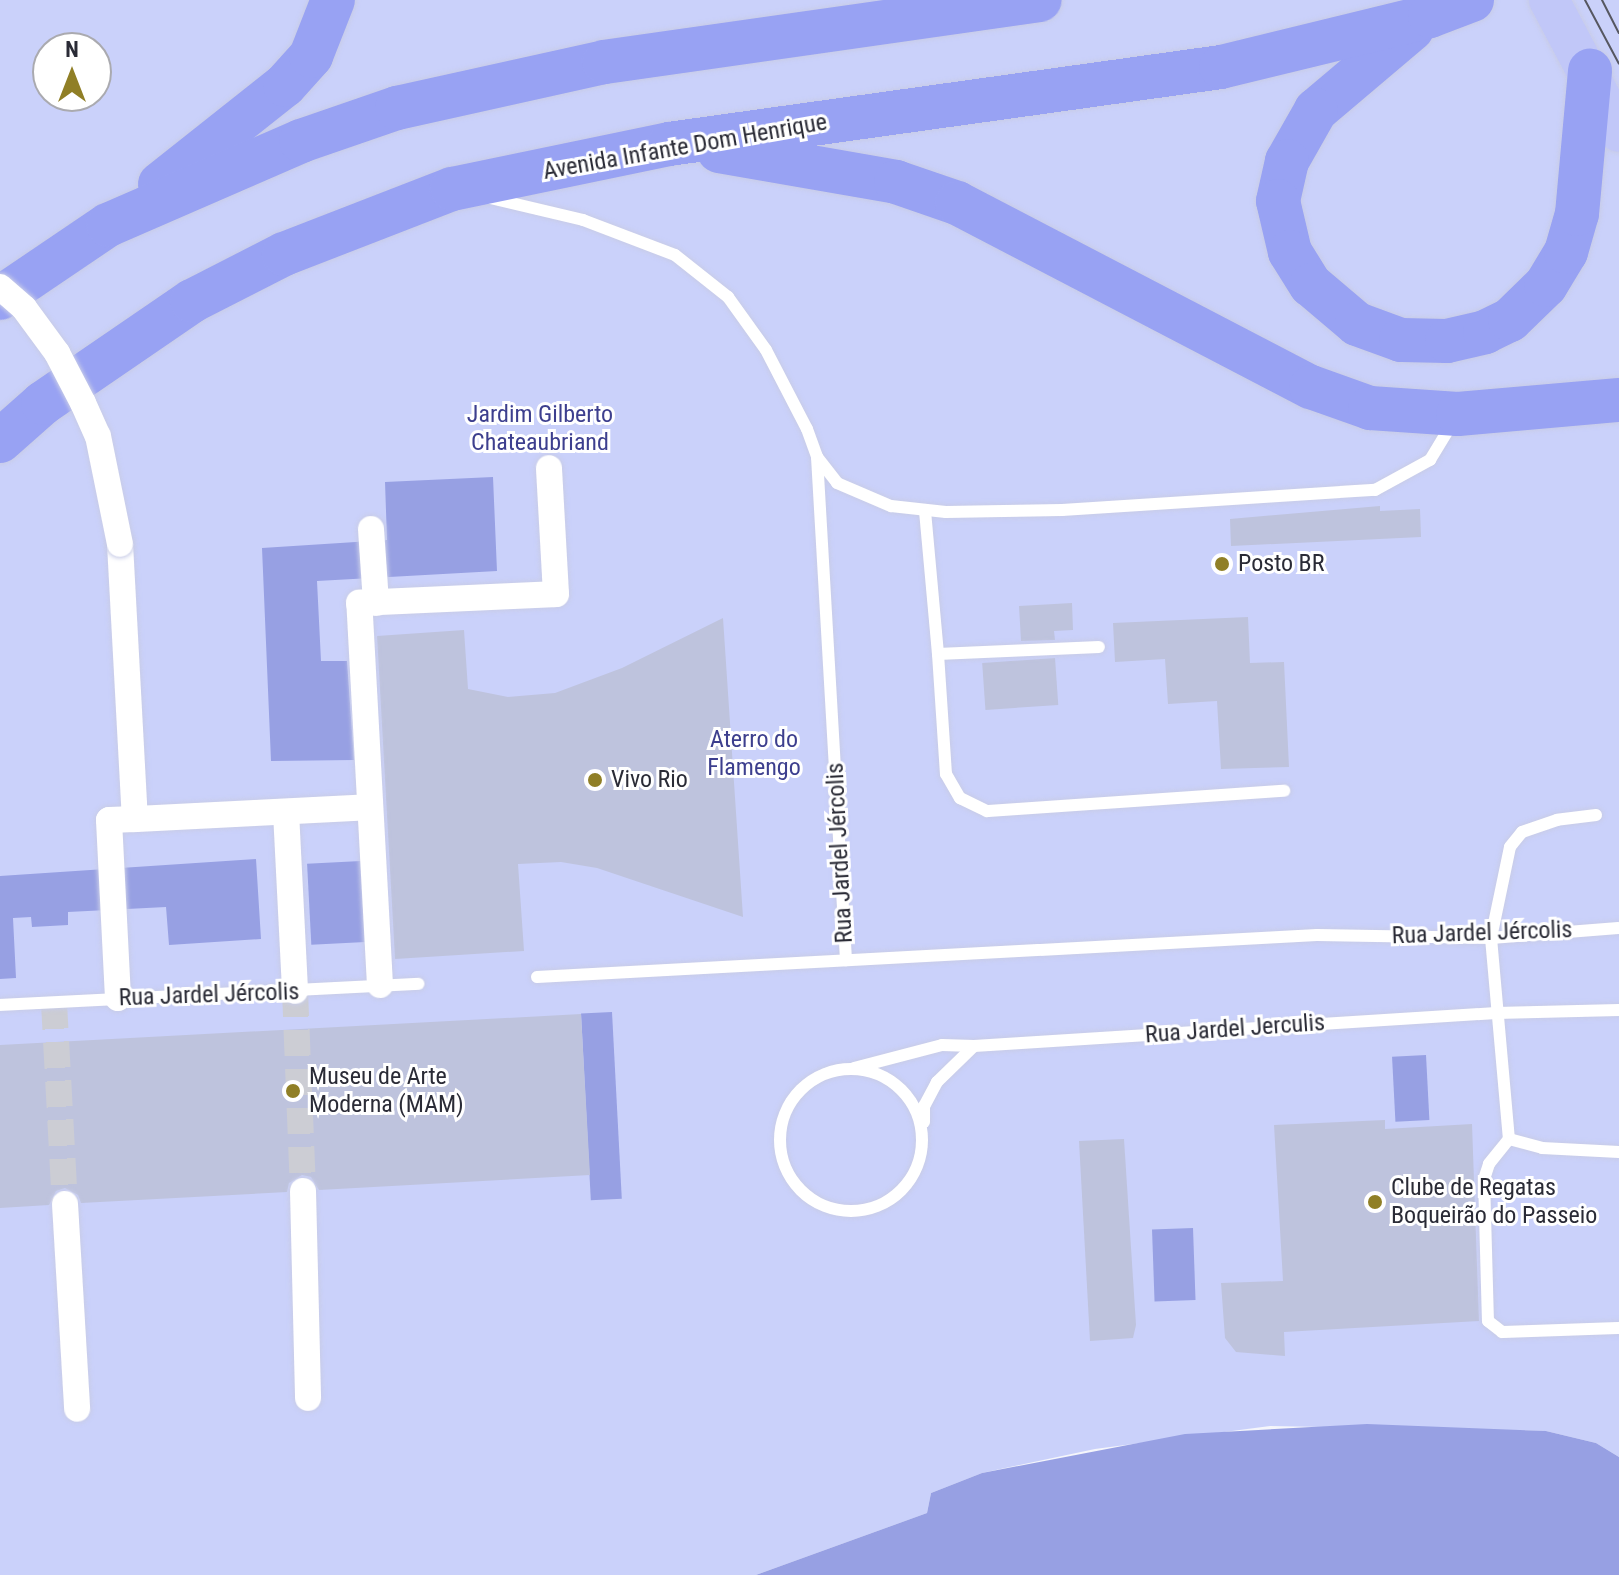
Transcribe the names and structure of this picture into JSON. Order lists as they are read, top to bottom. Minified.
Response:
{"streets":{"highway":["Avenida Infante Dom Henrique"],"lane":["Rua Jardel Jércolis","Rua Jardel Jerculis"]},"crossings":[["Avenida Infante Dom Henrique","Rua Jardel Jércolis"]],"parks":["Jardim Gilberto Chateaubriand","Aterro do Flamengo"],"places":["Posto BR","Vivo Rio","Museu de Arte Moderna (MAM)","Clube de Regatas Boqueirão do Passeio"],"north":"top"}
